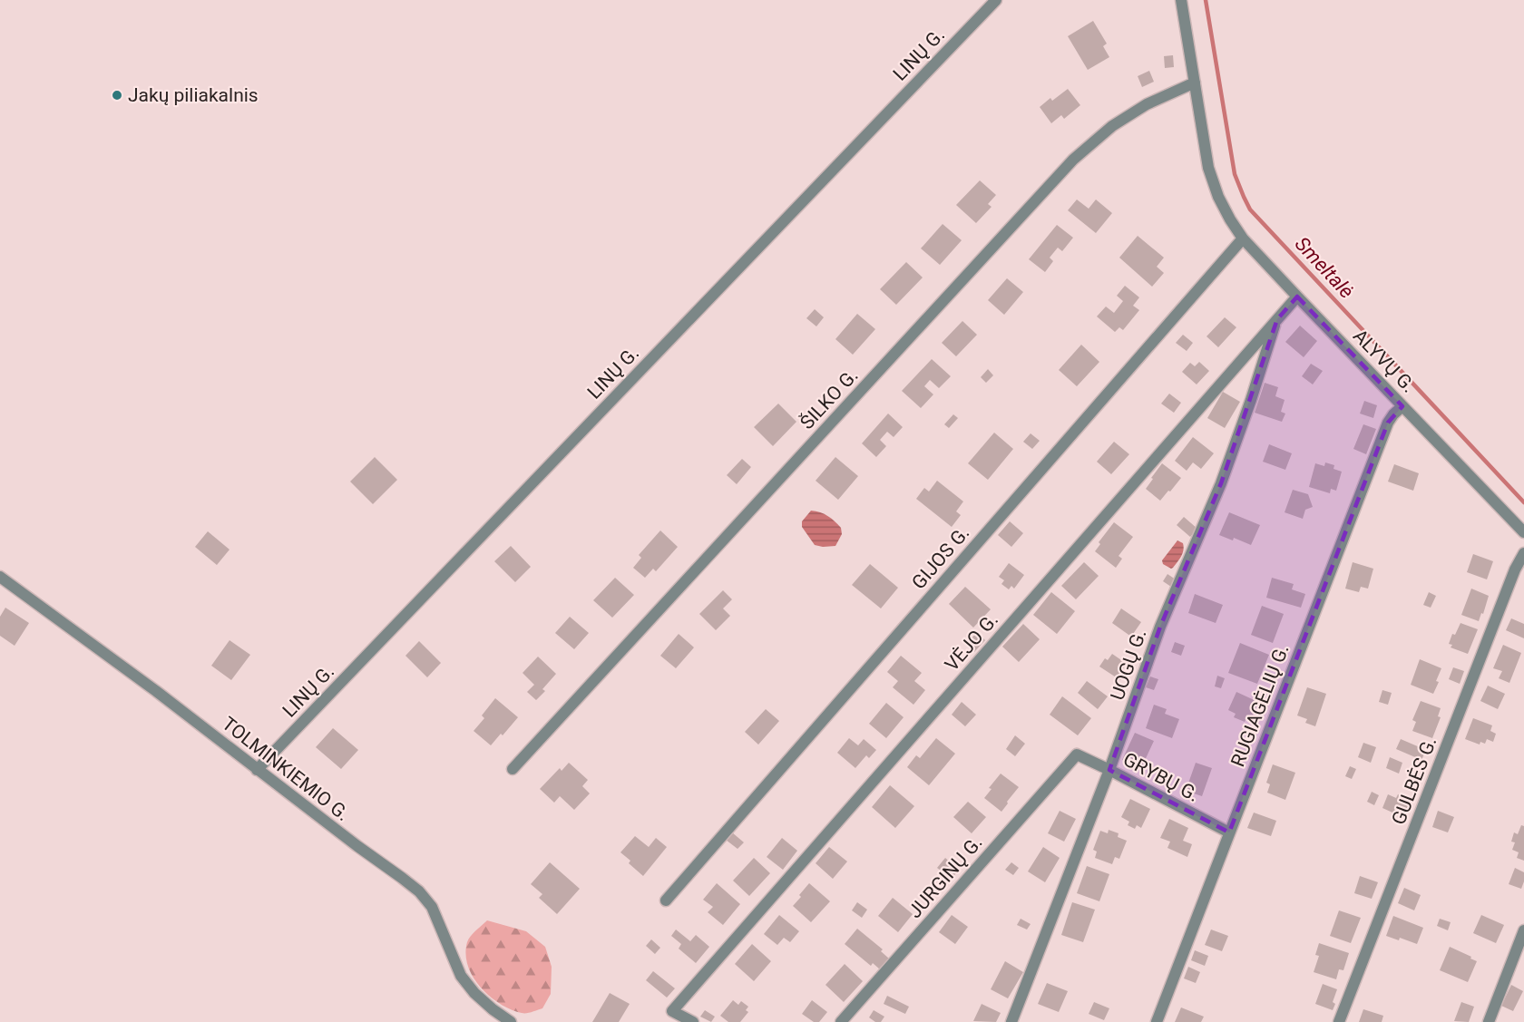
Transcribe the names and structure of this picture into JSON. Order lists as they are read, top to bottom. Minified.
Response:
{"streets":{"street":["LINŲ G.","ALYVŲ G.","ŠILKO G.","GIJOS G.","VĖJO G.","UOGŲ G.","RUGIAGĖLIŲ G.","TOLMINKIEMIO G.","GRYBŲ G.","GULBĖS G.","JURGINŲ G."]},"crossings":[["LINŲ G.","TOLMINKIEMIO G."],["ALYVŲ G.","ŠILKO G."],["ALYVŲ G.","GIJOS G."],["ALYVŲ G.","VĖJO G."],["ALYVŲ G.","RUGIAGĖLIŲ G."],["VĖJO G.","UOGŲ G."],["UOGŲ G.","GRYBŲ G."],["RUGIAGĖLIŲ G.","GRYBŲ G."],["GRYBŲ G.","JURGINŲ G."]],"water":["Smeltalė"],"places":["Jakų piliakalnis"]}
